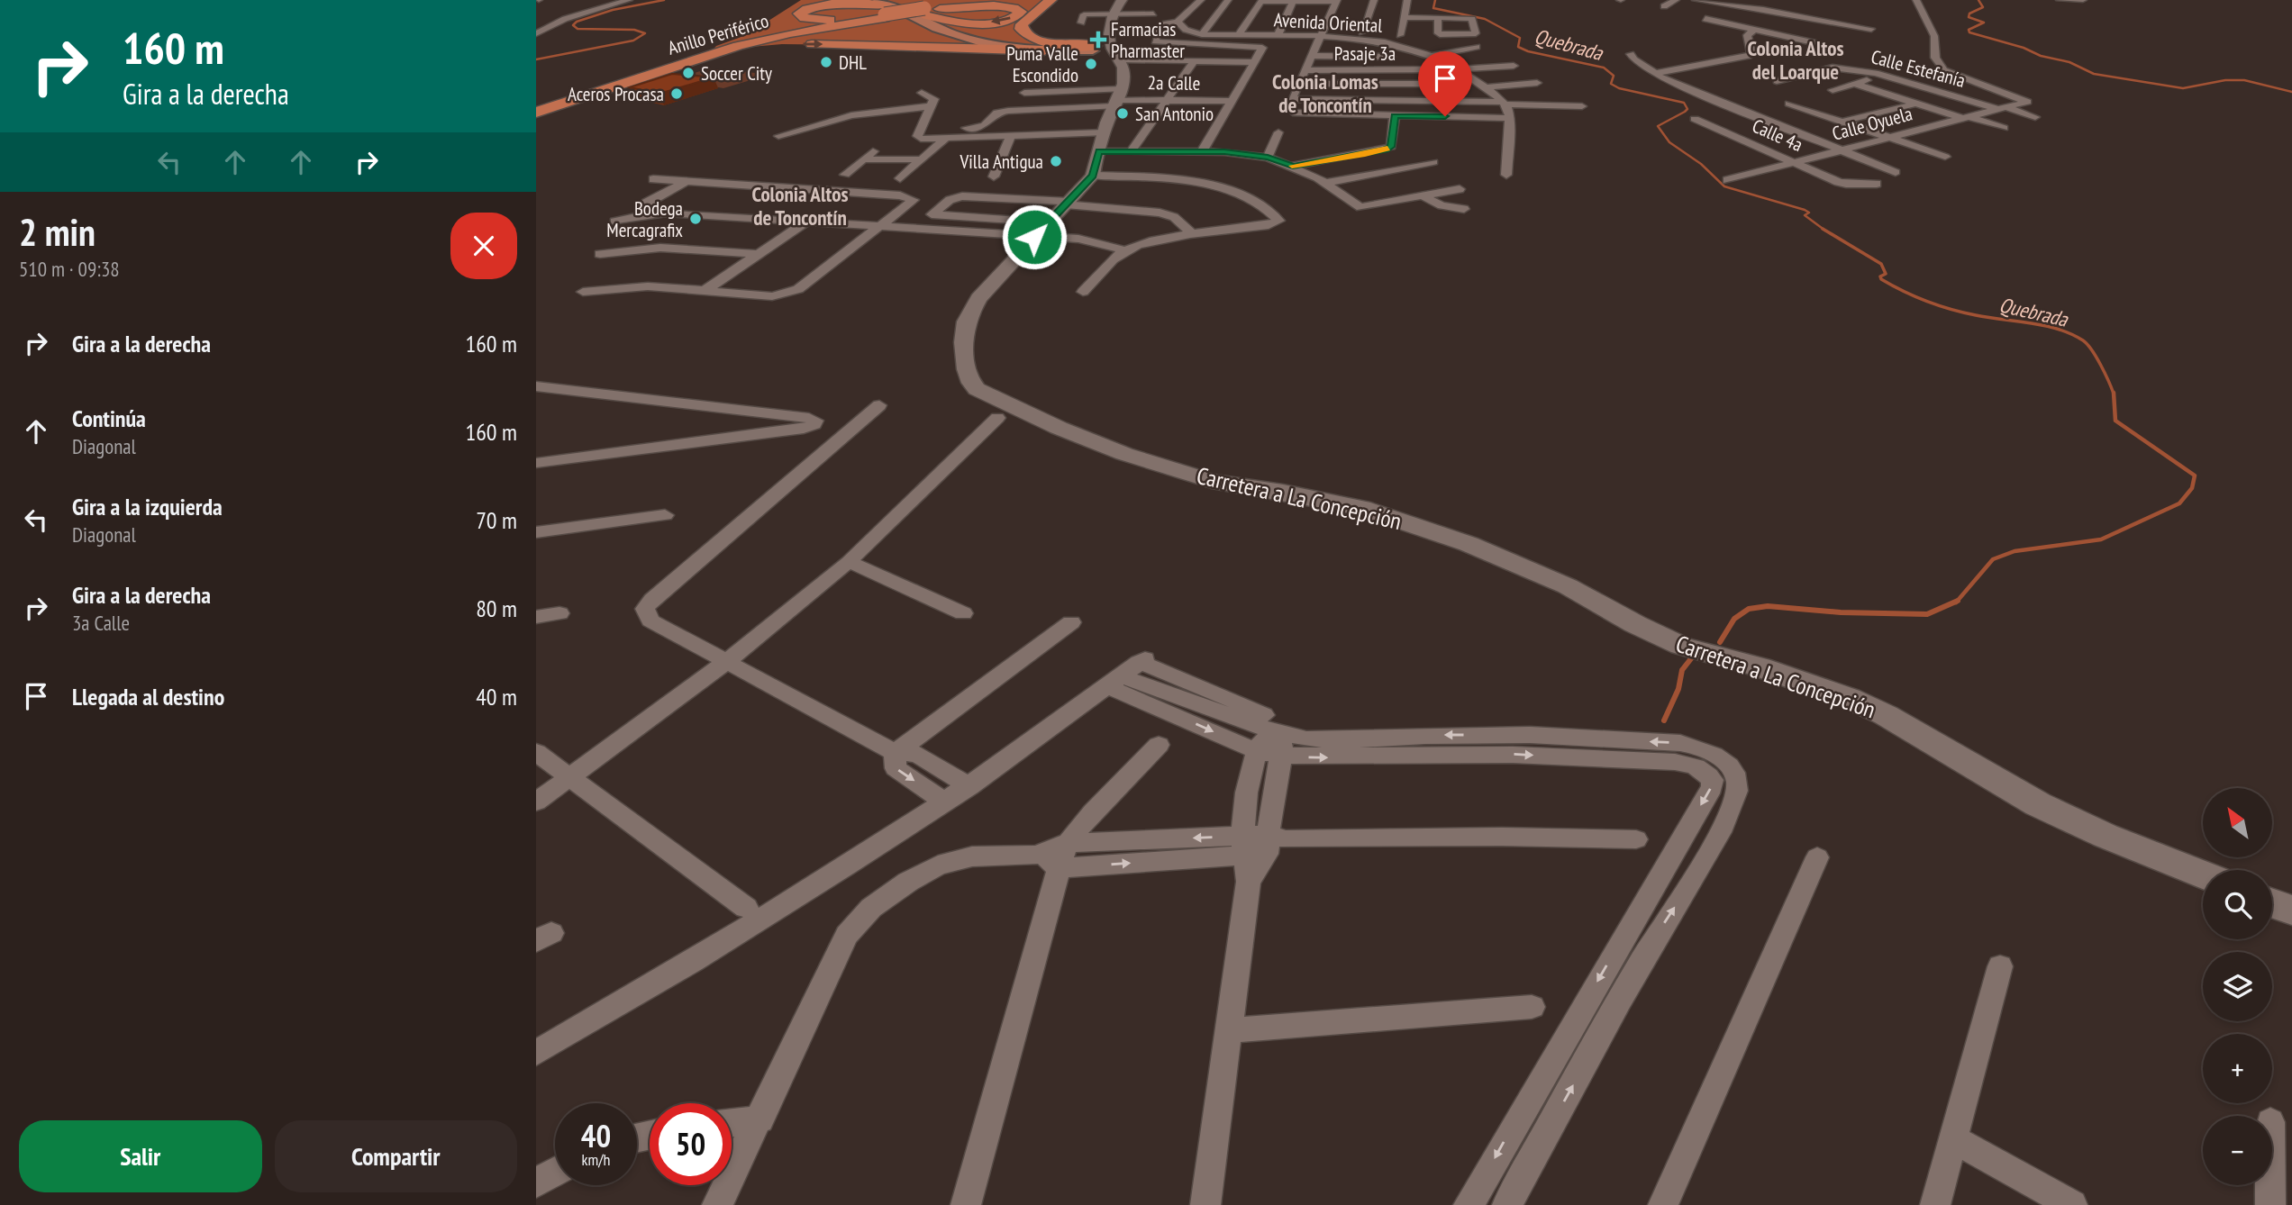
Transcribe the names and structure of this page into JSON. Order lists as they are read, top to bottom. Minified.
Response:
{"streets":{"highway":["Anillo Periférico"],"main road":["Carretera a La Concepción"],"street":["Avenida Oriental","Pasaje 3a","Calle Estefanía","2a Calle","Calle Oyuela","Calle 4a"]},"crossings":[["Avenida Oriental","Pasaje 3a"],["Calle Estefanía","Calle Oyuela"],["2a Calle","Carretera a La Concepción"],["Calle Oyuela","Calle 4a"]],"districts":["Colonia Altos del Loarque","Colonia Lomas de Toncontín","Colonia Altos de Toncontín"],"water":["Quebrada"],"places":{"health":["Farmacias Pharmaster"],"other":["DHL","Puma Valle Escondido","Soccer City","Aceros Procasa","San Antonio","Villa Antigua","Bodega Mercagrafix"]},"north":"top left","page":{"turn":["160 m","Gira a la derecha"],"heading":["2 min","510 m · 09:38"],"list":[{"name":"Gira a la derecha","value":"160 m"},{"name":"Continúa","note":"Diagonal","value":"160 m"},{"name":"Gira a la izquierda","note":"Diagonal","value":"70 m"},{"name":"Gira a la derecha","note":"3a Calle","value":"80 m"},{"name":"Llegada al destino","value":"40 m"}],"map_buttons":["+","−"],"speed":"40 km/h","limit":"50","buttons":["Salir","Compartir"]}}
